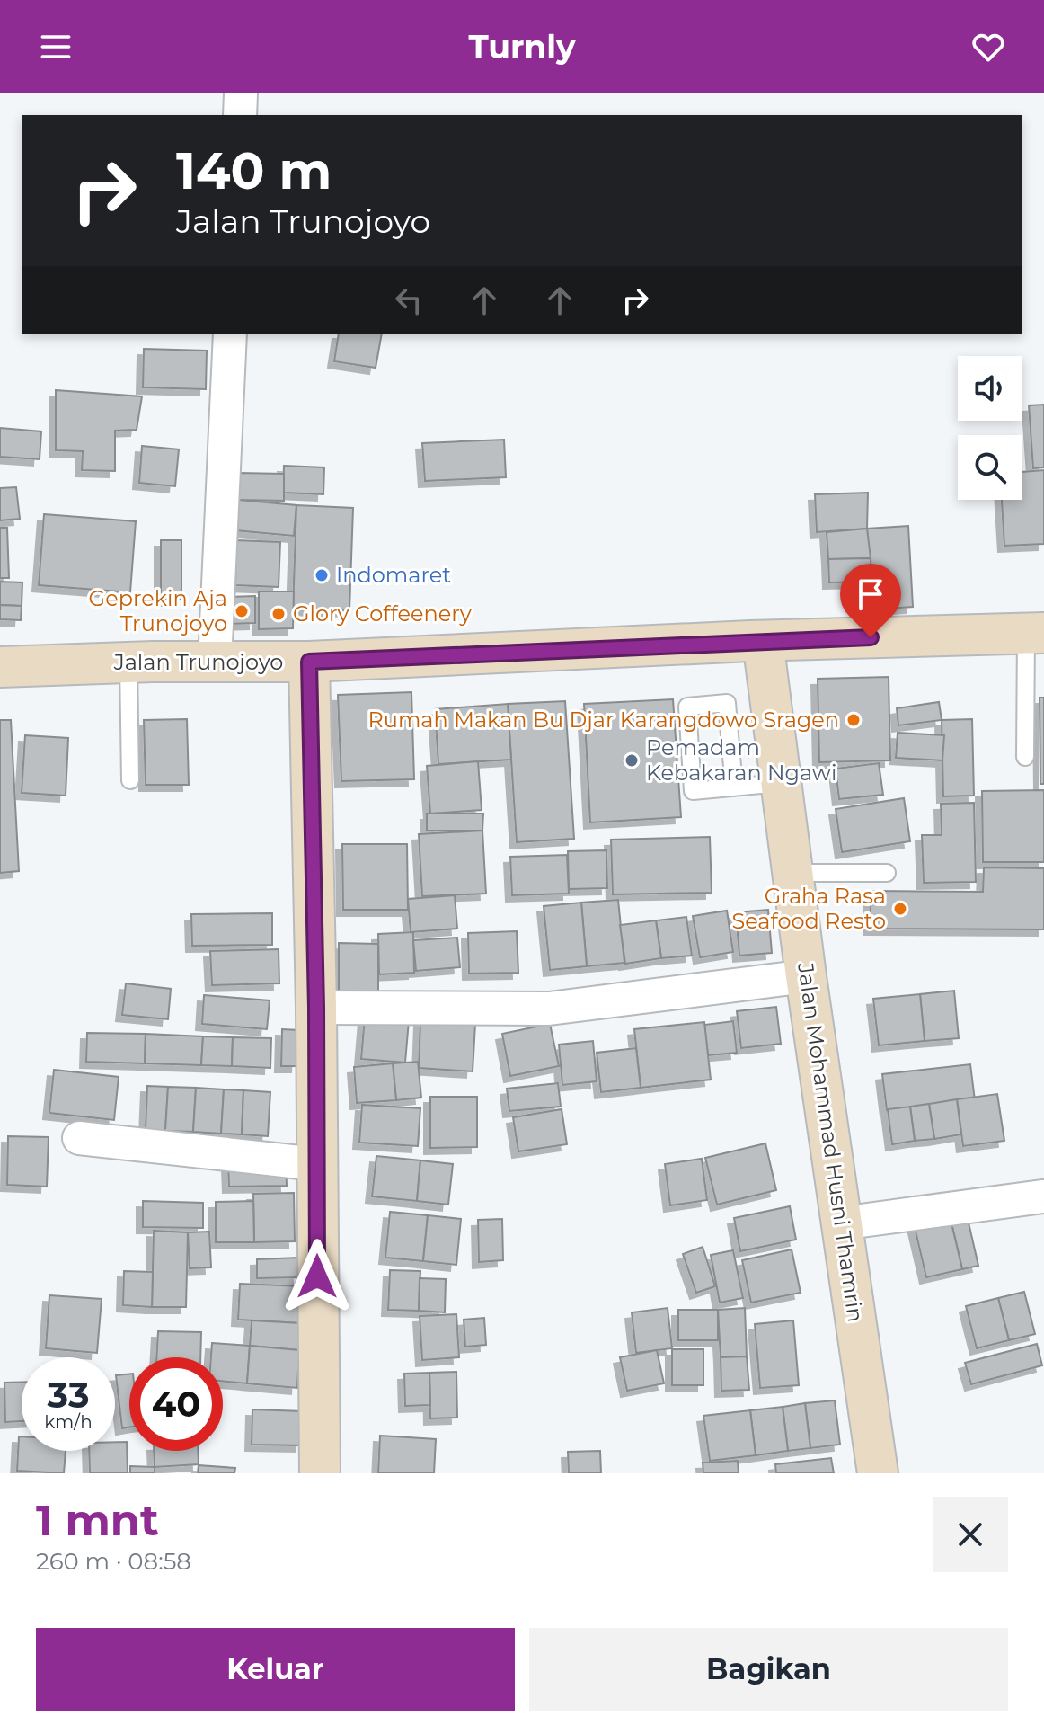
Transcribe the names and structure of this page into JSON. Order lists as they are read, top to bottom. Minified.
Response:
{"streets":{"main road":["Jalan Trunojoyo","Jalan Mohammad Husni Thamrin"]},"crossings":[["Jalan Trunojoyo","Jalan Mohammad Husni Thamrin"]],"places":["Indomaret","Geprekin Aja Trunojoyo","Glory Coffeenery","Rumah Makan Bu Djar Karangdowo Sragen","Pemadam Kebakaran Ngawi","Graha Rasa Seafood Resto"],"page":{"header":"Turnly","turn":["140 m","Jalan Trunojoyo"],"speed":"33 km/h","limit":"40","heading":["1 mnt","260 m · 08:58"],"buttons":["Keluar","Bagikan"]}}
